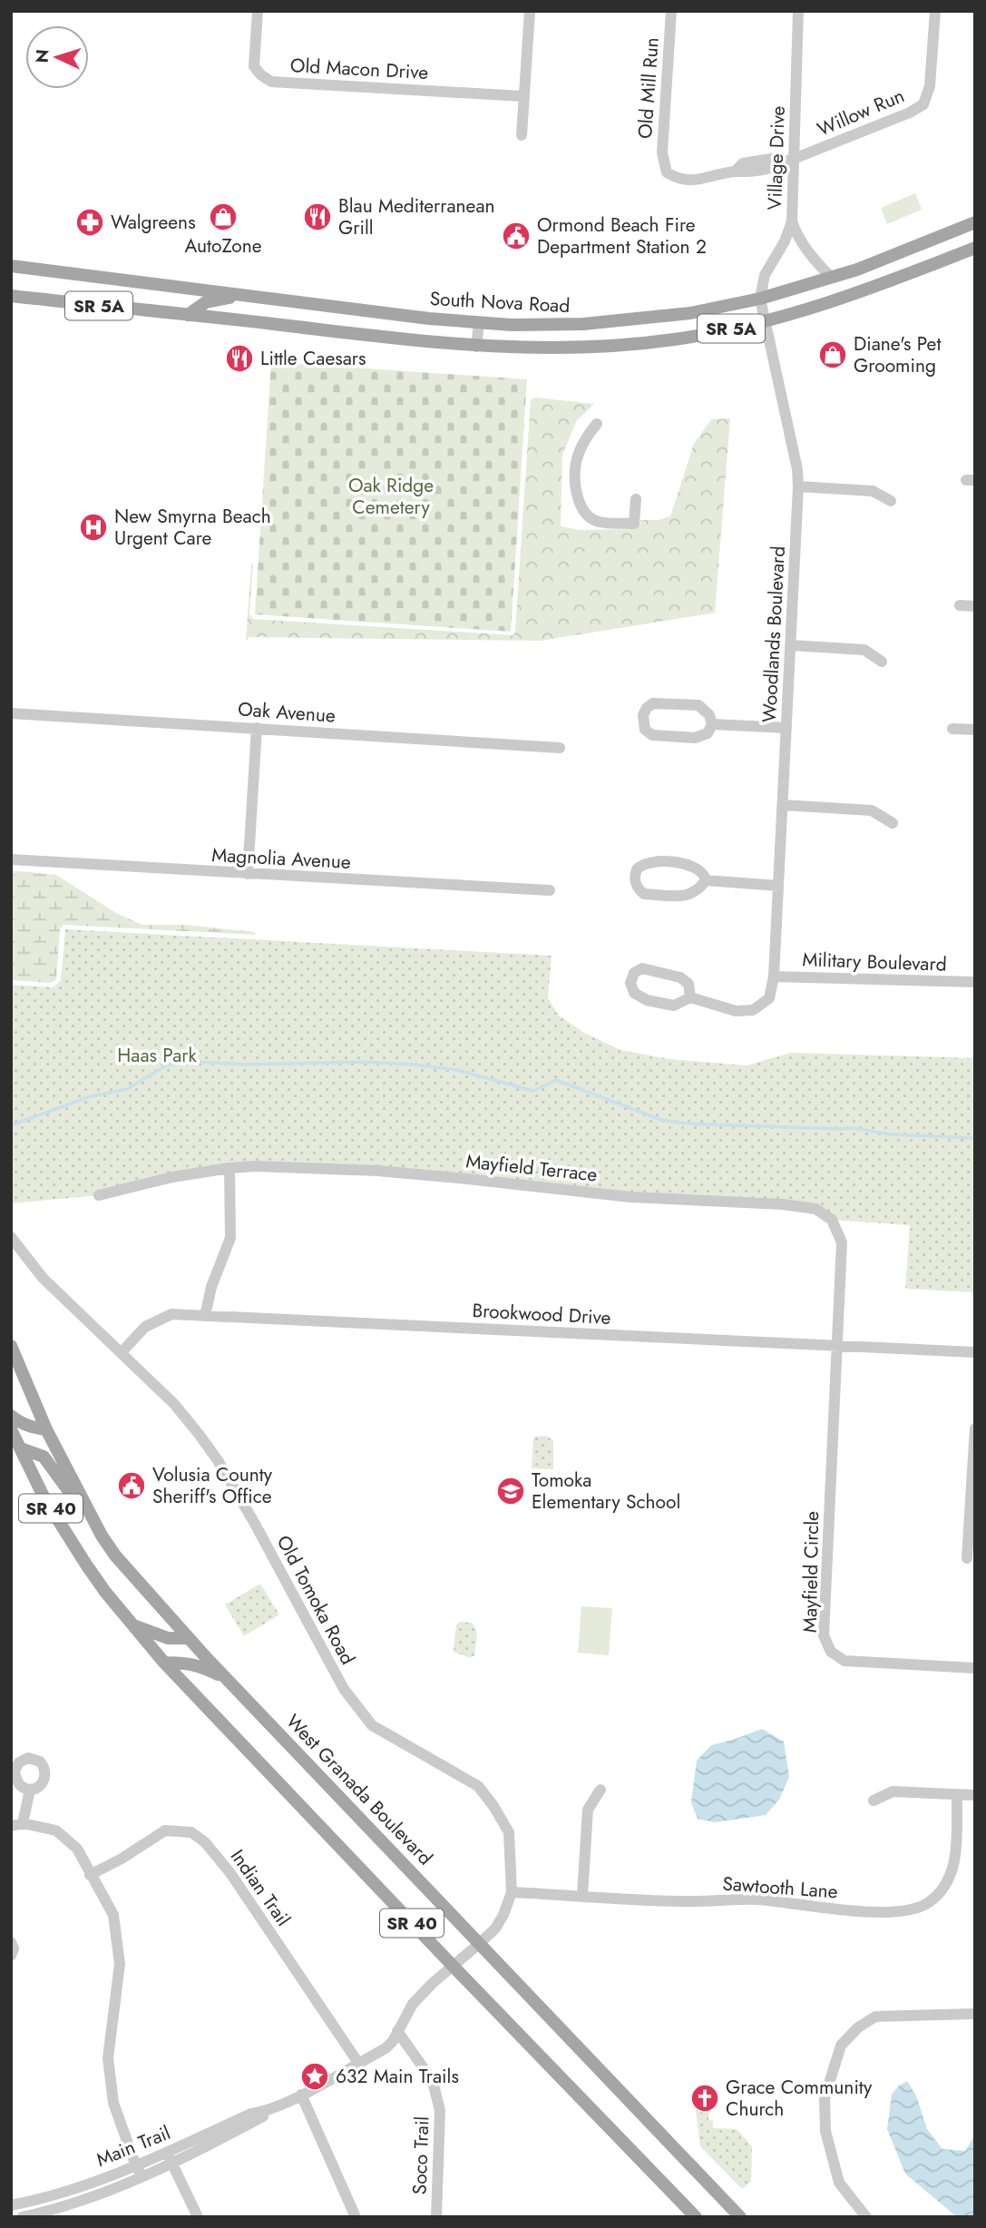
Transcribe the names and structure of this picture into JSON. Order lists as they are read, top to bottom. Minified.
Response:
{"streets":{"main road":["South Nova Road","SR 5A","SR 40","West Granada Boulevard"],"street":["Old Macon Drive","Old Mill Run","Willow Run","Village Drive","Woodlands Boulevard","Oak Avenue","Magnolia Avenue","Military Boulevard","Mayfield Terrace","Brookwood Drive","Mayfield Circle","Old Tomoka Road","Indian Trail","Sawtooth Lane","Main Trail","Soco Trail"]},"crossings":[["Old Mill Run","Willow Run"],["Old Mill Run","Village Drive"],["Willow Run","Village Drive"],["Village Drive","South Nova Road"],["Village Drive","Woodlands Boulevard"],["South Nova Road","Woodlands Boulevard"],["SR 5A","Woodlands Boulevard"],["Woodlands Boulevard","Military Boulevard"],["Mayfield Terrace","Brookwood Drive"],["Mayfield Terrace","Mayfield Circle"],["Brookwood Drive","Mayfield Circle"],["Brookwood Drive","Old Tomoka Road"],["SR 40","Old Tomoka Road"],["SR 40","Main Trail"],["Old Tomoka Road","West Granada Boulevard"],["Old Tomoka Road","Sawtooth Lane"],["Old Tomoka Road","Main Trail"],["Indian Trail","Main Trail"],["Main Trail","Soco Trail"]],"parks":["Oak Ridge Cemetery","Haas Park"],"places":{"shop":["AutoZone","Diane's Pet Grooming"],"restaurant":["Blau Mediterranean Grill","Little Caesars"],"pharmacy":["Walgreens"],"public building":["Ormond Beach Fire Department Station 2","Volusia County Sheriff's Office"],"hospital":["New Smyrna Beach Urgent Care"],"school or university":["Tomoka Elementary School"],"place":["632 Main Trails"],"church":["Grace Community Church"]},"north":"left"}
